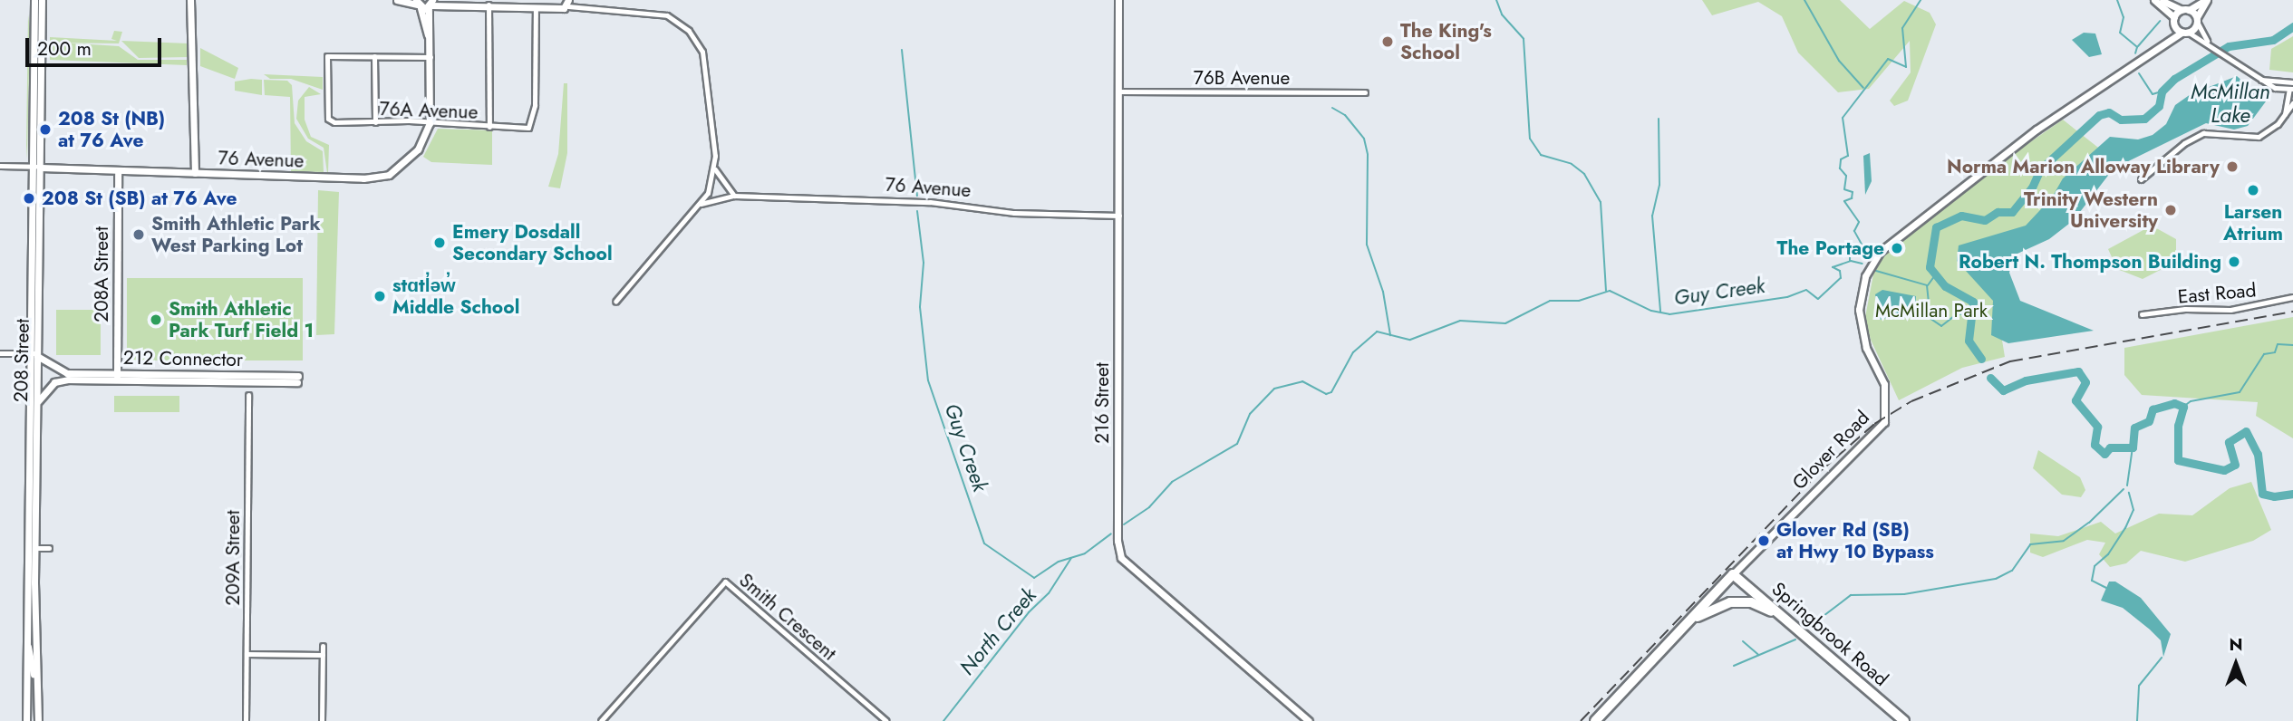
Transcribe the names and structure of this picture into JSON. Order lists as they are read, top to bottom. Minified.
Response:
{"streets":{"highway":["Glover Road","Springbrook Road"],"main road":["76 Avenue","208A Street","212 Connector","208 Street","216 Street"],"street":["76B Avenue","76A Avenue","East Road","209A Street","Smith Crescent"]},"crossings":[["76B Avenue","216 Street"],["76A Avenue","76 Avenue"],["76 Avenue","208A Street"],["76 Avenue","208 Street"],["76 Avenue","216 Street"],["208A Street","212 Connector"],["Glover Road","Springbrook Road"]],"water":["McMillan Lake","Guy Creek","North Creek"],"parks":["McMillan Park"],"places":["The King's School","208 St (NB) at 76 Ave","Norma Marion Alloway Library","Larsen Atrium","208 St (SB) at 76 Ave","Trinity Western University","Smith Athletic Park West Parking Lot","Emery Dosdall Secondary School","The Portage","Robert N. Thompson Building","stɑtl̓əw̓ Middle School","Smith Athletic Park Turf Field 1","Glover Rd (SB) at Hwy 10 Bypass"],"scale_bar":"200 m","north":"top"}
